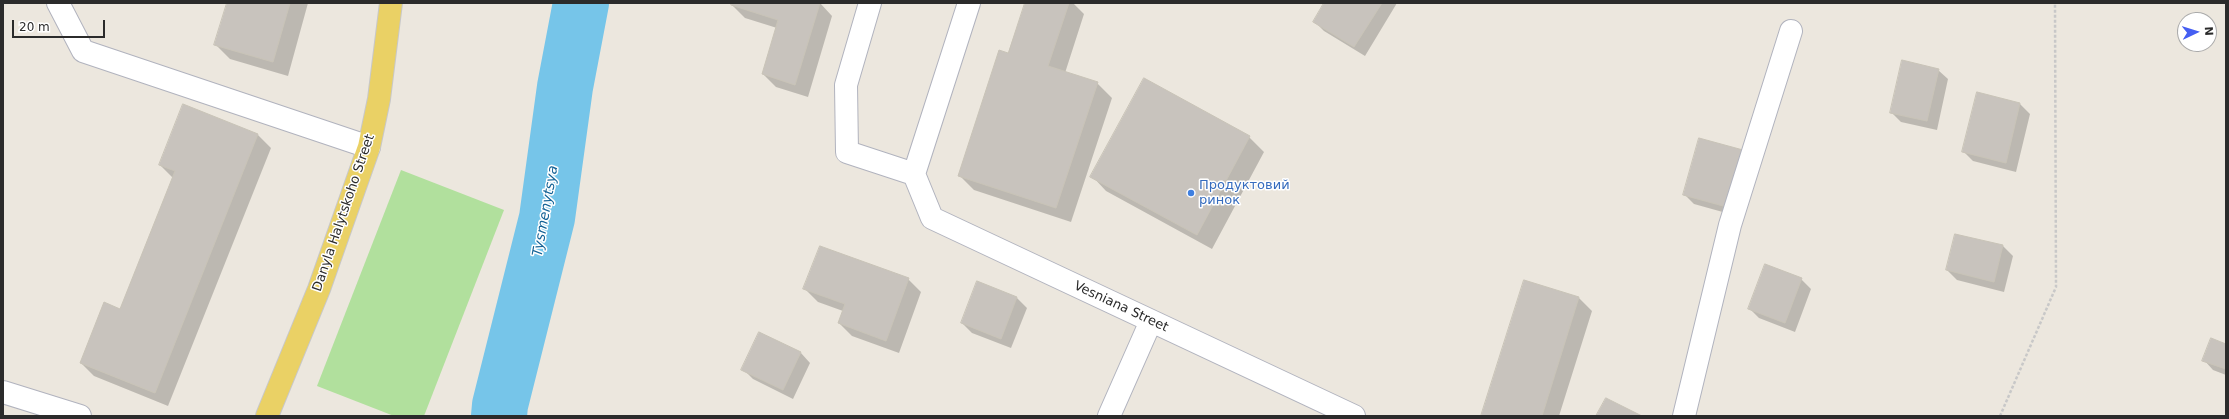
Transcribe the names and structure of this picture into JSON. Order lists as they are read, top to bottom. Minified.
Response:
{"streets":{"main road":["Danyla Halytskoho Street"],"street":["Vesniana Street"]},"water":["Tysmenytsya"],"places":["Продуктовий ринок"],"scale_bar":"20 m","north":"right"}
